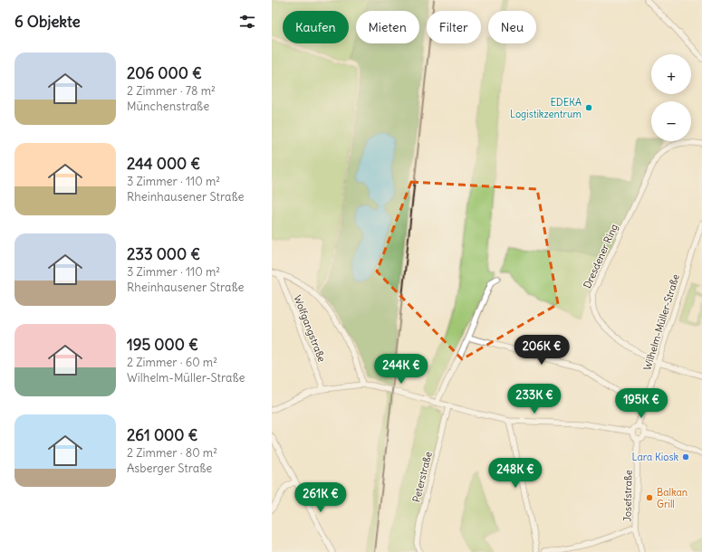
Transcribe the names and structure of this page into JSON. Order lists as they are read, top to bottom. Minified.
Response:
{"streets":{"street":["Dresdener Ring","Wilhelm-Müller-Straße","Wolfgangstraße","Peterstraße","Josefstraße"]},"crossings":[["Dresdener Ring","Wilhelm-Müller-Straße"],["Wilhelm-Müller-Straße","Josefstraße"]],"places":["EDEKA Logistikzentrum","Lara Kiosk","Balkan Grill"],"page":{"heading":"6 Objekte","chip":["Kaufen","Mieten","Filter","Neu"],"list":[{"name":"206 000 €","note":"2 Zimmer · 78 m² · Münchenstraße"},{"name":"244 000 €","note":"3 Zimmer · 110 m² · Rheinhausener Straße"},{"name":"233 000 €","note":"3 Zimmer · 110 m² · Rheinhausener Straße"},{"name":"195 000 €","note":"2 Zimmer · 60 m² · Wilhelm-Müller-Straße"},{"name":"261 000 €","note":"2 Zimmer · 80 m² · Asberger Straße"}],"map_buttons":["+","−"],"price":["206K €","244K €","233K €","195K €","248K €","261K €"]}}
